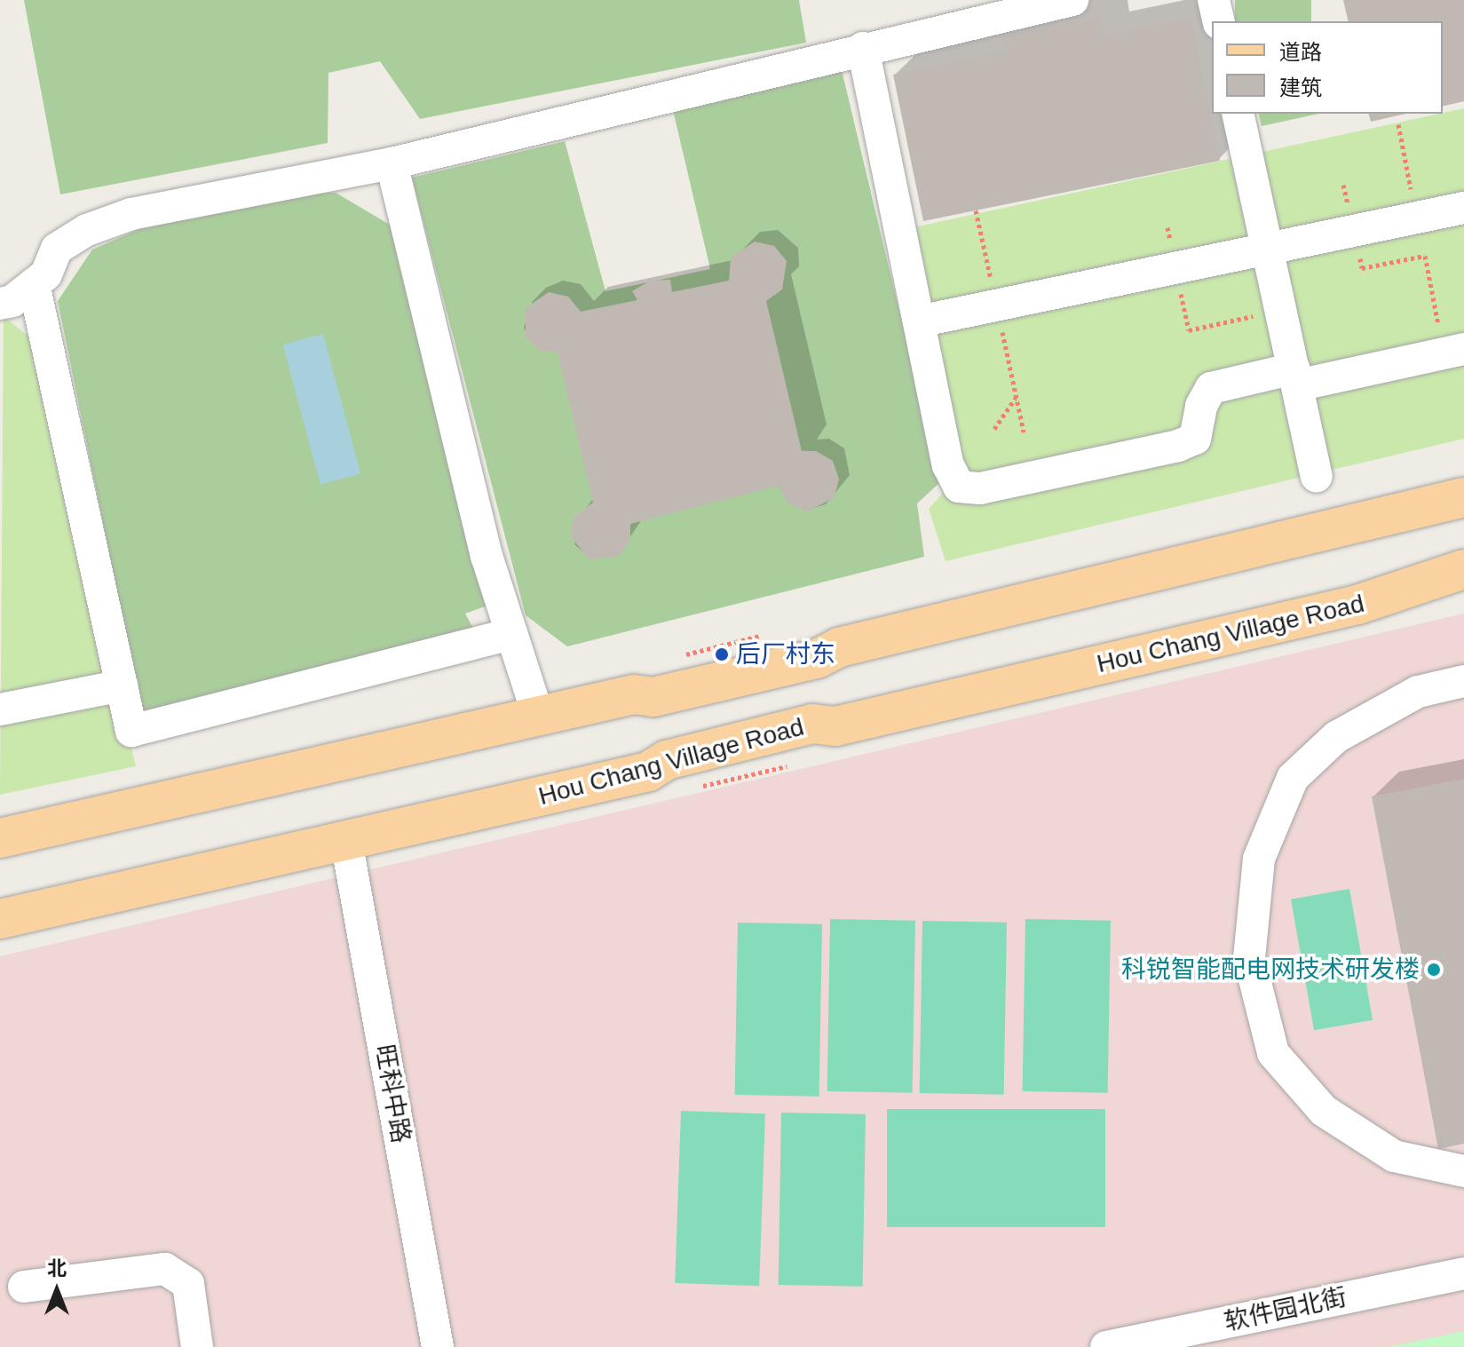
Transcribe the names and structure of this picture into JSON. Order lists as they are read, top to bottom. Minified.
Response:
{"streets":{"main road":["Hou Chang Village Road"],"street":["旺科中路","软件园北街"]},"crossings":[["Hou Chang Village Road","旺科中路"]],"places":["后厂村东","科锐智能配电网技术研发楼"],"legend":["道路","建筑"],"north":"top"}
